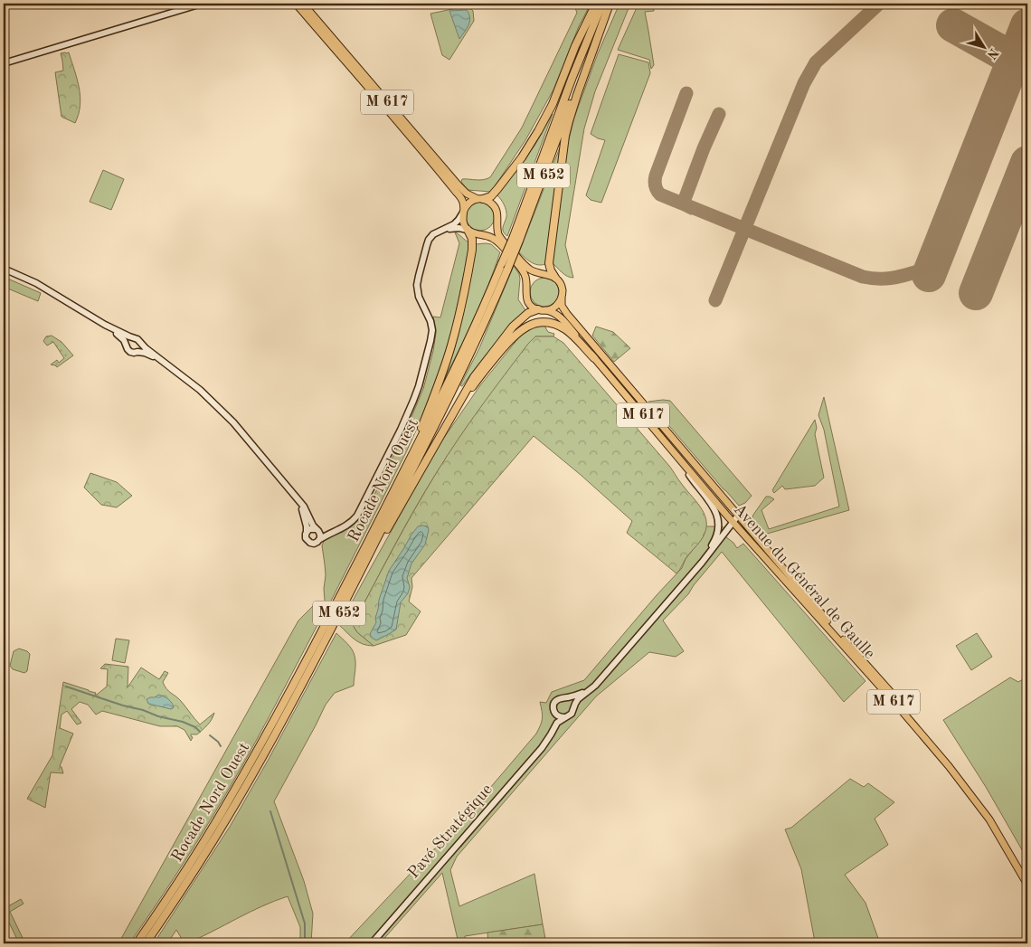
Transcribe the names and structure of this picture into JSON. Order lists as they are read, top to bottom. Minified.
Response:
{"streets":{"highway":["M 652","Rocade Nord Ouest"],"main road":["M 617","Avenue du Général de Gaulle"],"street":["Pavé Stratégique"]},"north":"bottom right"}
